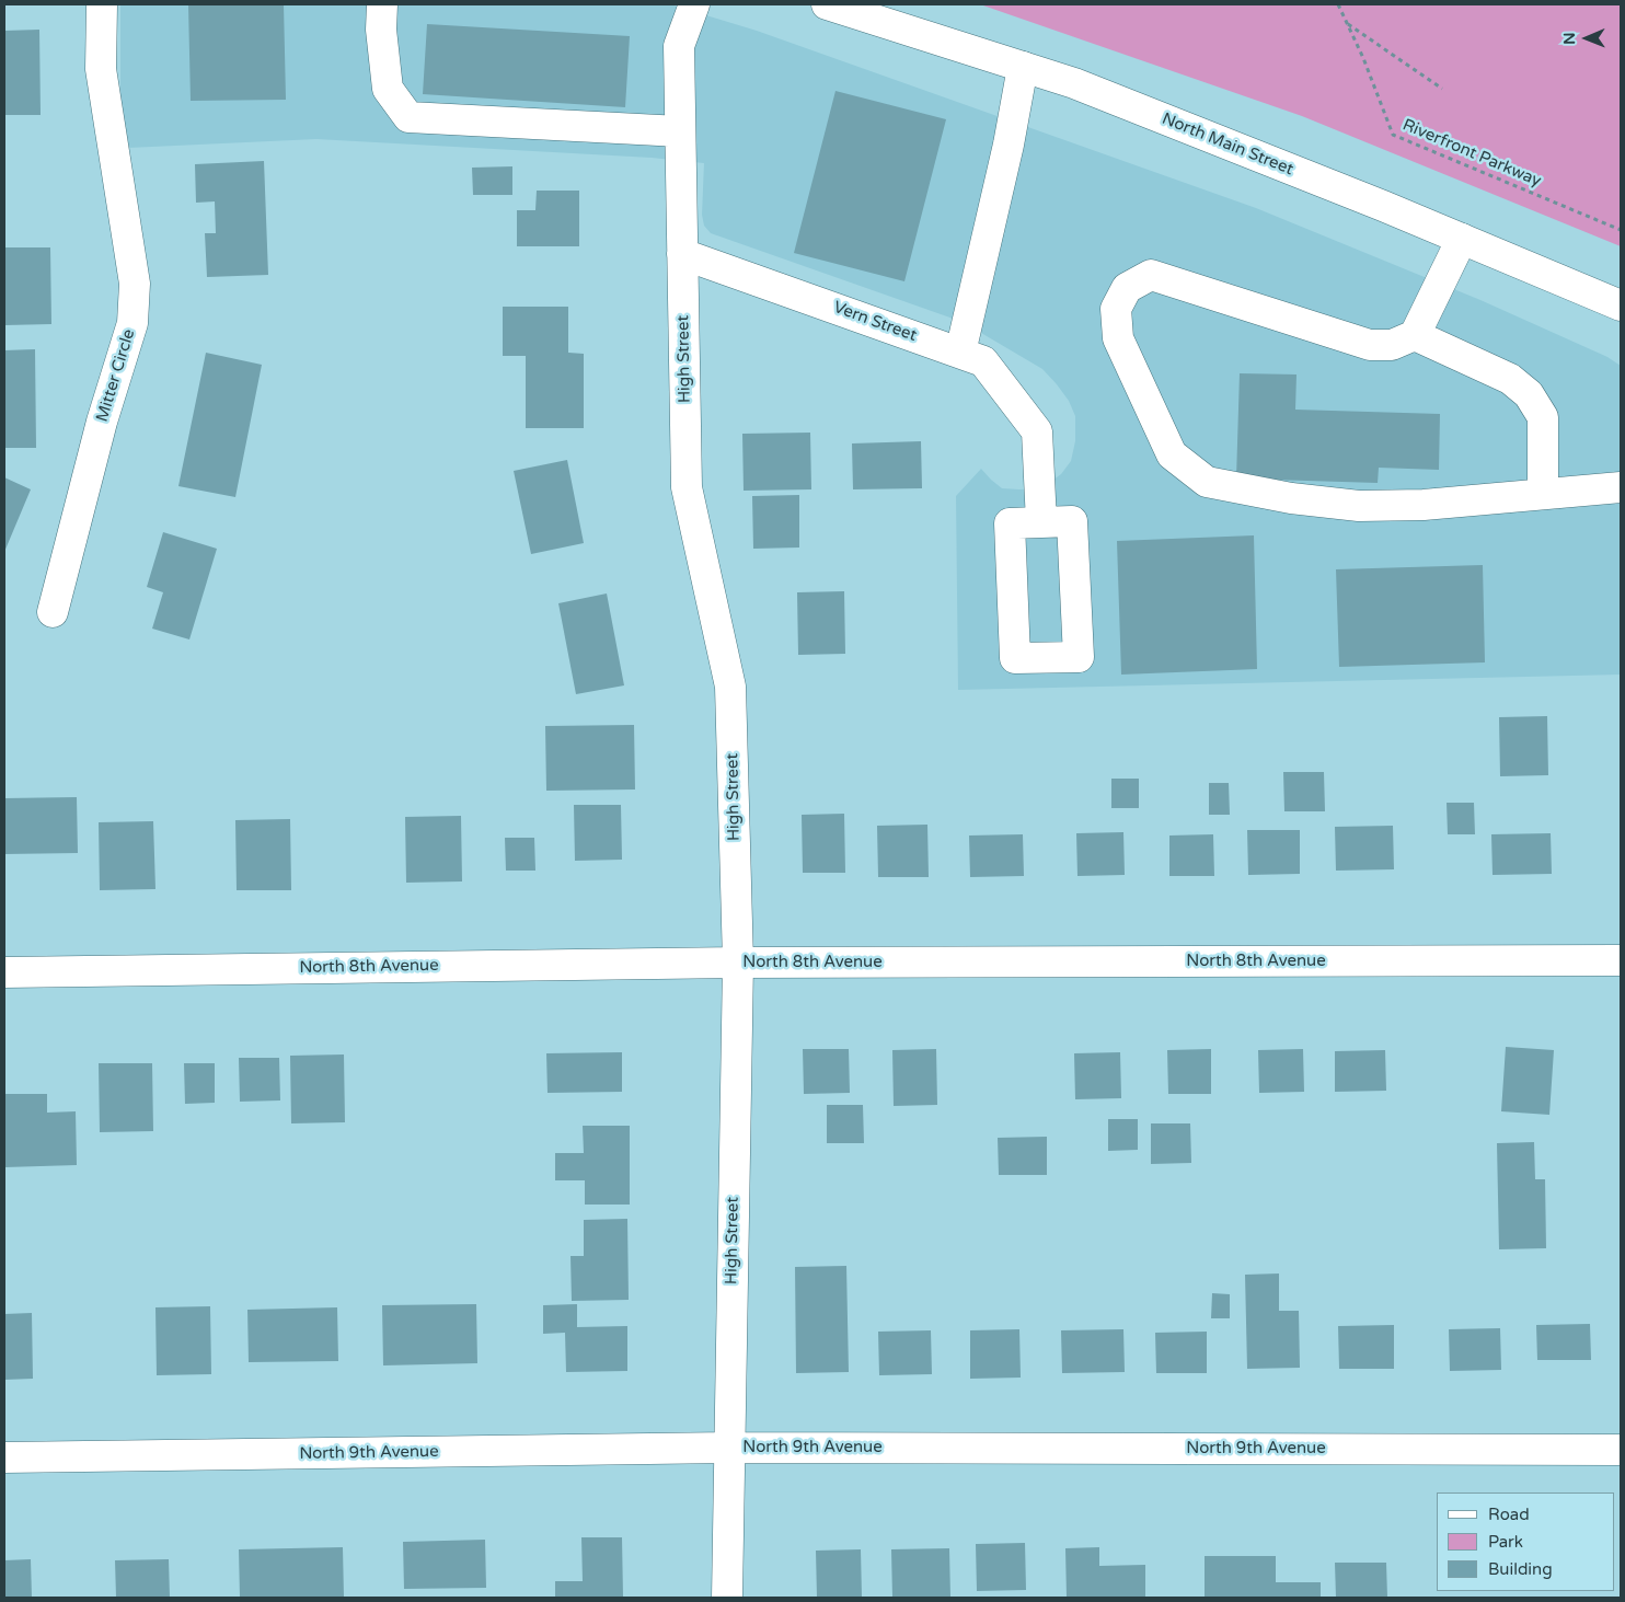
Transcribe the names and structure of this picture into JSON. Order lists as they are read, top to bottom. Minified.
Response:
{"streets":{"street":["North Main Street","Vern Street","High Street","Mitter Circle","North 8th Avenue","North 9th Avenue"],"path":["Riverfront Parkway"]},"crossings":[["Vern Street","High Street"],["High Street","North 8th Avenue"],["High Street","North 9th Avenue"]],"legend":["Road","Park","Building"],"north":"left"}
